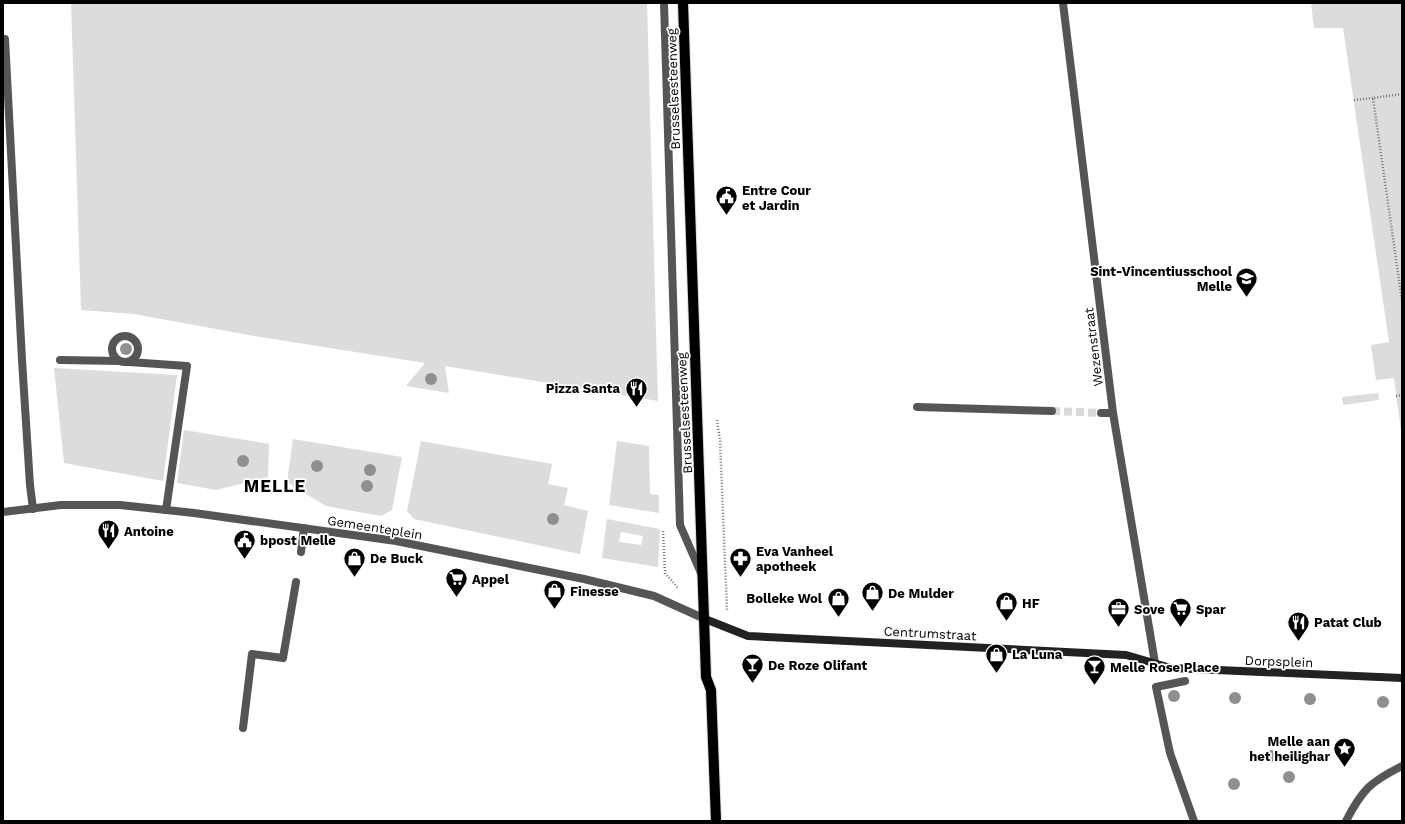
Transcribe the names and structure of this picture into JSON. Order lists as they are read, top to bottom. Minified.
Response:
{"streets":{"main road":["Brusselsesteenweg","Centrumstraat","Dorpsplein"],"street":["Wezenstraat","Gemeenteplein"]},"crossings":[["Brusselsesteenweg","Gemeenteplein"],["Brusselsesteenweg","Centrumstraat"],["Wezenstraat","Centrumstraat"],["Wezenstraat","Dorpsplein"],["Gemeenteplein","Centrumstraat"],["Centrumstraat","Dorpsplein"]],"districts":["MELLE"],"places":{"public building":["Entre Cour et Jardin","bpost Melle"],"school or university":["Sint-Vincentiusschool Melle"],"restaurant":["Pizza Santa","Antoine","Patat Club"],"shop":["De Buck","Finesse","De Mulder","Bolleke Wol","HF","La Luna"],"pharmacy":["Eva Vanheel apotheek"],"supermarket":["Appel","Spar"],"office":["Sove"],"bar":["De Roze Olifant","Melle Rose Place"],"place":["Melle aan het heilighar"]}}
